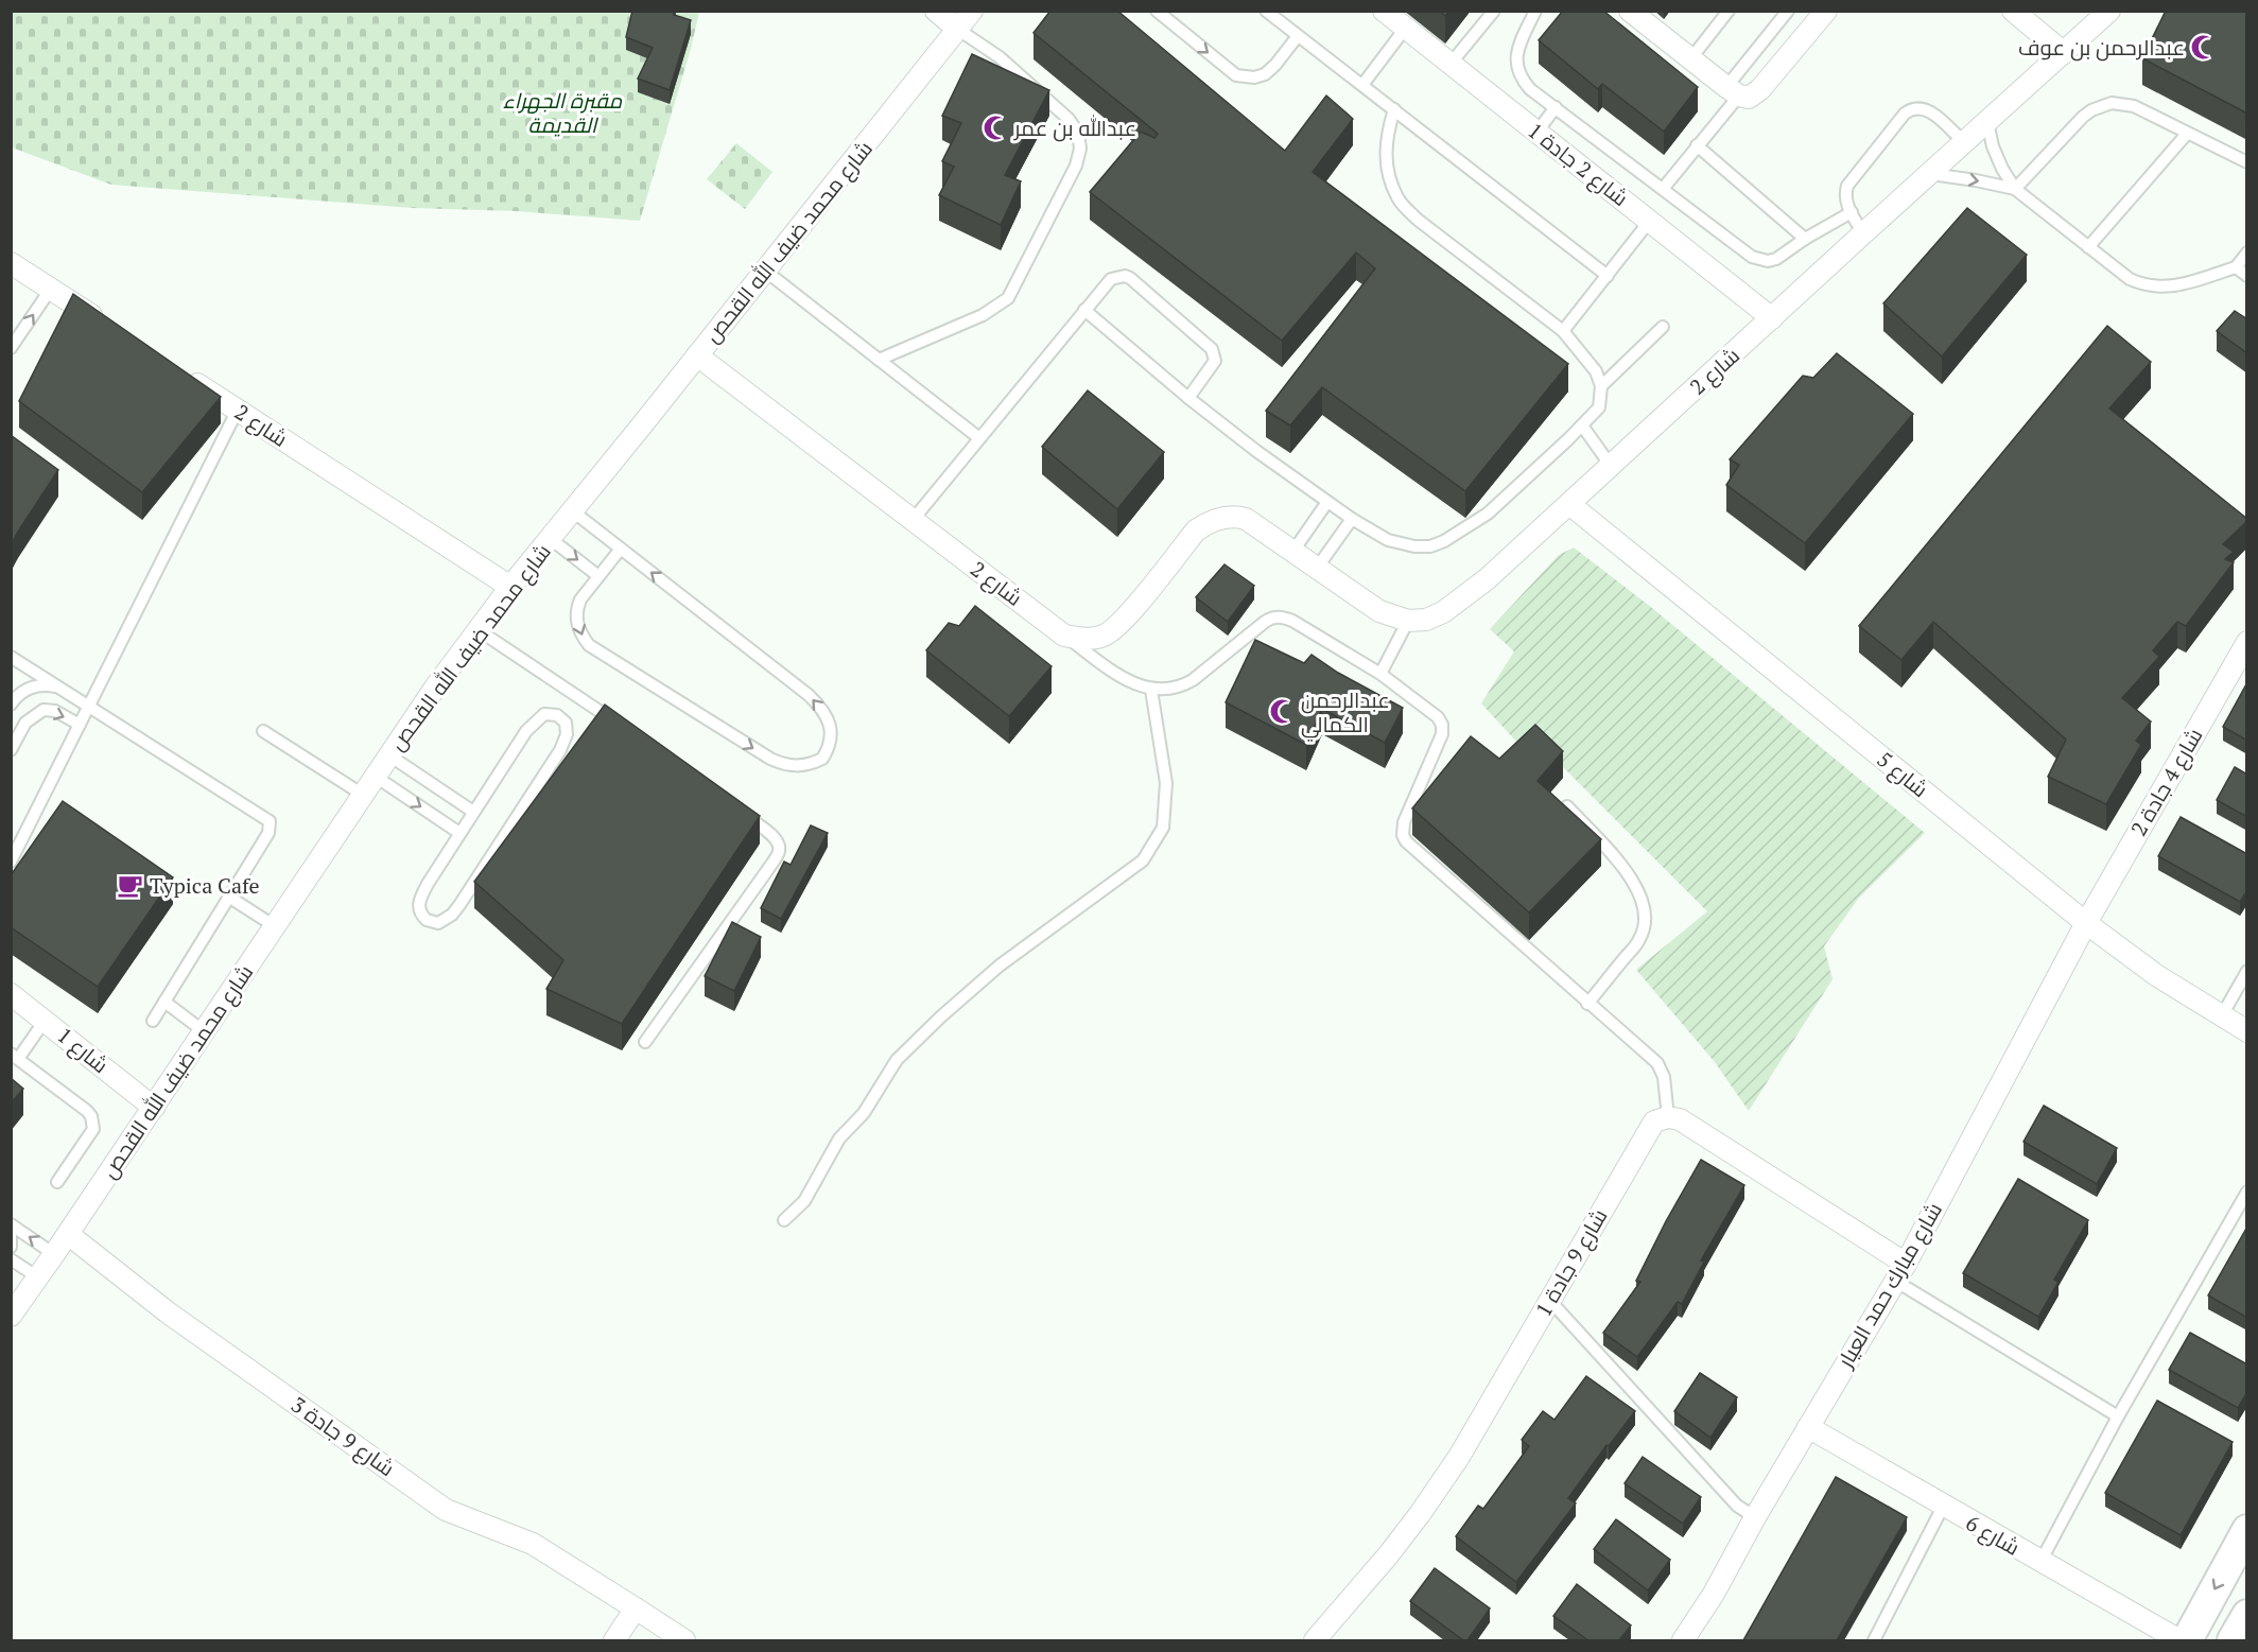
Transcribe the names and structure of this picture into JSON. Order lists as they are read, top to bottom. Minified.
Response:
{"streets":{"street":["شارع 2 جادة 1","شارع محمد ضيف الله القحص","شارع 2","شارع 5","شارع 4 جادة 2","شارع 1","شارع 9 جادة 1","شارع مبارك حمد العيار","شارع 9 جادة 3","شارع 6"]},"crossings":[["شارع 2 جادة 1","شارع 2"],["شارع محمد ضيف الله القحص","شارع 2"],["شارع محمد ضيف الله القحص","شارع 1"],["شارع محمد ضيف الله القحص","شارع 9 جادة 3"],["شارع 2","شارع 5"],["شارع 5","شارع 4 جادة 2"],["شارع 5","شارع مبارك حمد العيار"],["شارع 4 جادة 2","شارع مبارك حمد العيار"],["شارع مبارك حمد العيار","شارع 6"]],"parks":["مقبرة الجهراء القديمة"],"places":{"mosque":["عبدالرحمن بن عوف","عبدالله بن عمر","عبدالرحمن الكمالي"],"cafe":["Typica Cafe"]}}
